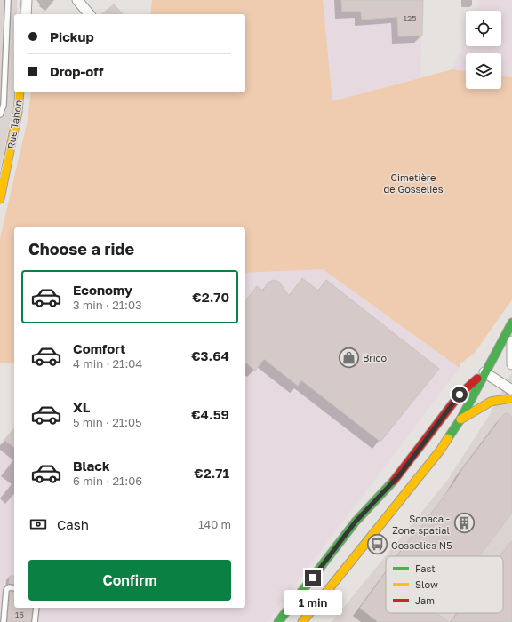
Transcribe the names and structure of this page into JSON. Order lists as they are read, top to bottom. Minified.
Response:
{"streets":{"main road":["Rue Tahon"]},"parks":["Cimetière de Gosselies"],"places":{"shop":["Brico"],"building":["Sonaca - Zone spatial"],"bus stop":["Gosselies N5"]},"house_numbers":["125","16"],"legend":["Fast","Slow","Jam"],"page":{"banner":["Pickup","Drop-off"],"heading":"Choose a ride","list":[{"name":"Economy","note":"3 min · 21:03","value":"€2.70"},{"name":"Comfort","note":"4 min · 21:04","value":"€3.64"},{"name":"XL","note":"5 min · 21:05","value":"€4.59"},{"name":"Black","note":"6 min · 21:06","value":"€2.71"}],"pay":["Cash","140 m"],"buttons":"Confirm","bubble":"1 min"}}
